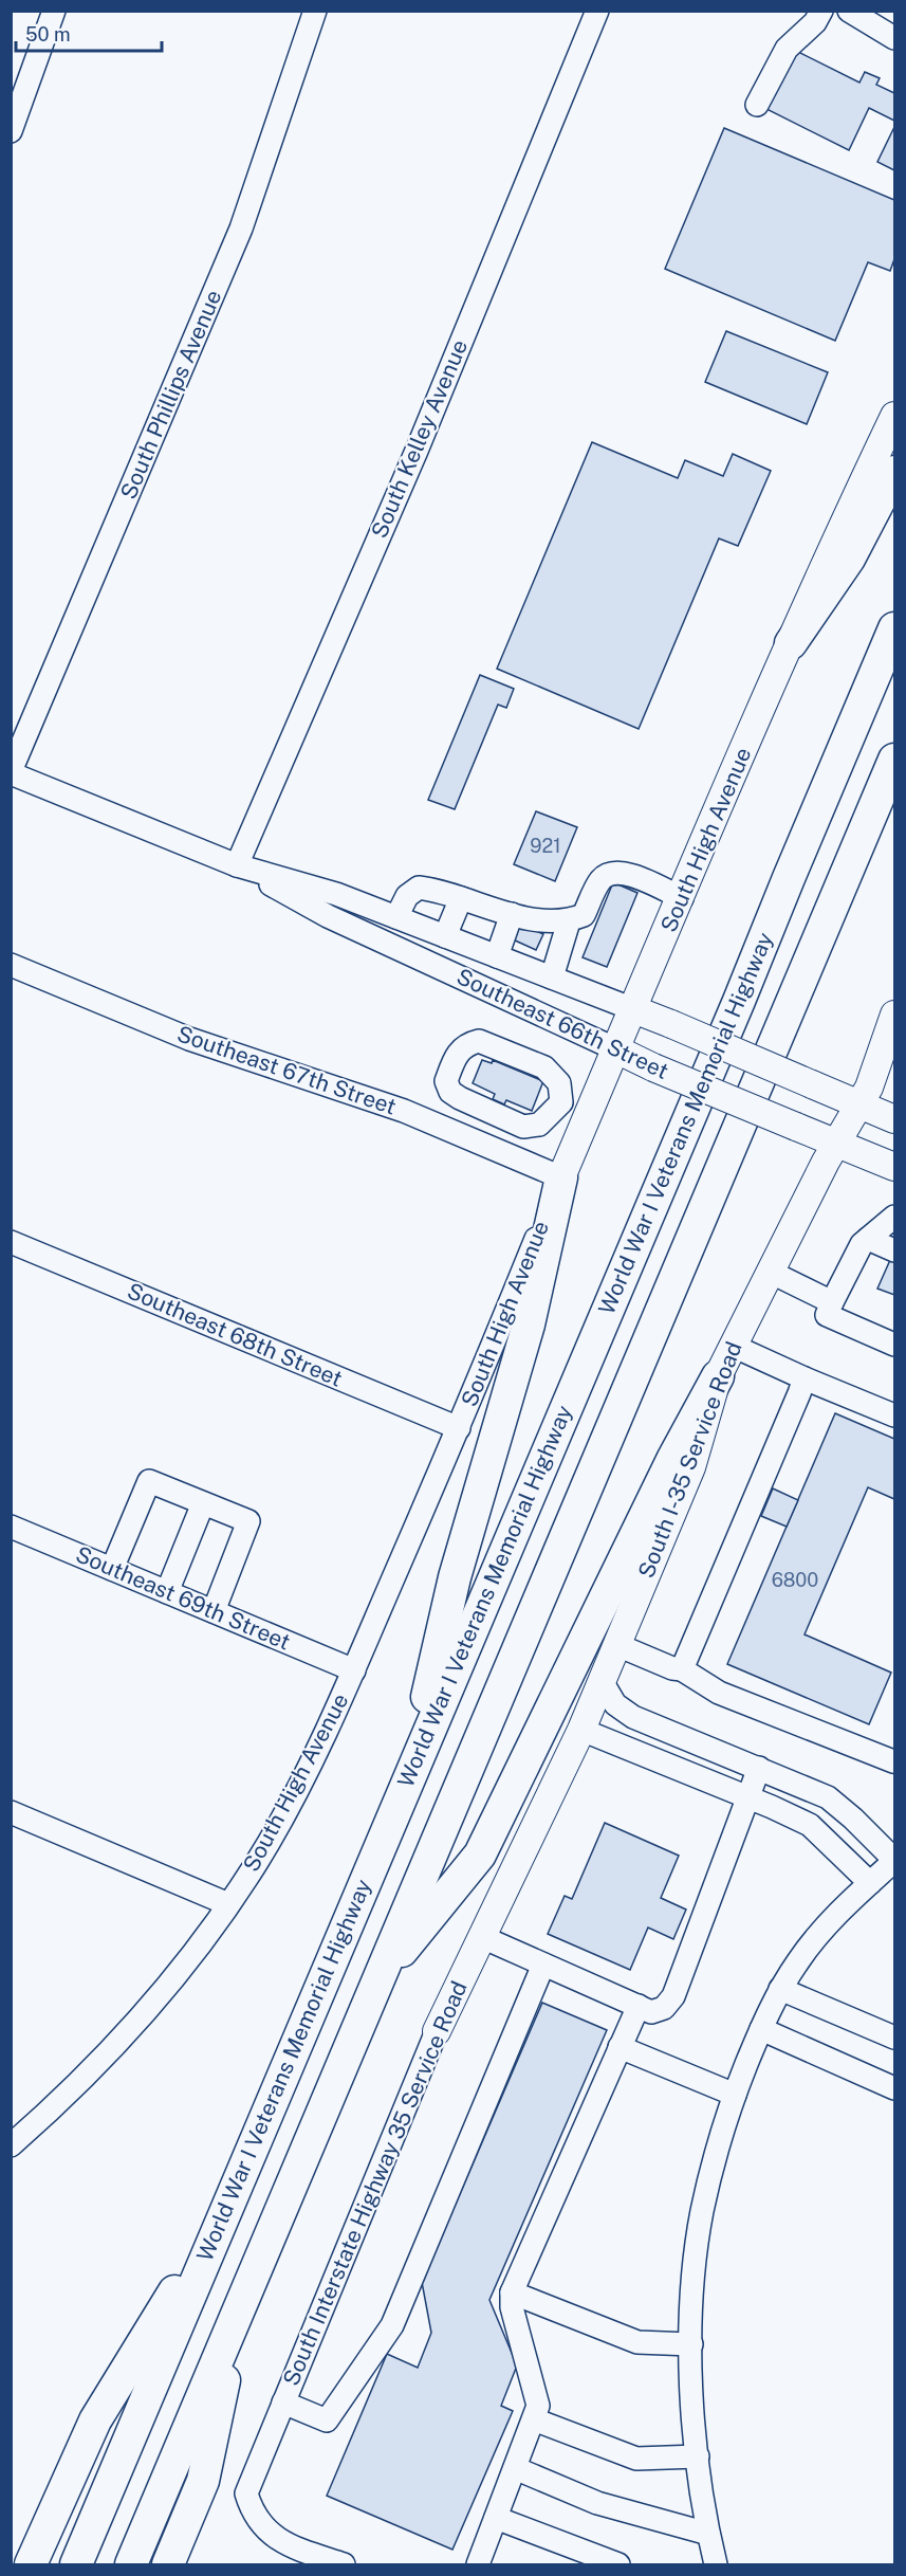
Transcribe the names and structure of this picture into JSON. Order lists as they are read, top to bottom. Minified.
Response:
{"streets":{"highway":["World War I Veterans Memorial Highway"],"main road":["South High Avenue","Southeast 66th Street","South I-35 Service Road","South Interstate Highway 35 Service Road"],"street":["South Phillips Avenue","South Kelley Avenue","Southeast 67th Street","Southeast 68th Street","Southeast 69th Street"]},"crossings":[["South Phillips Avenue","Southeast 66th Street"],["South Kelley Avenue","Southeast 66th Street"],["South High Avenue","Southeast 66th Street"],["South High Avenue","Southeast 67th Street"],["South High Avenue","Southeast 68th Street"],["South High Avenue","Southeast 69th Street"],["Southeast 66th Street","South I-35 Service Road"],["South I-35 Service Road","South Interstate Highway 35 Service Road"]],"house_numbers":["921","6800"],"scale_bar":"50 m"}
